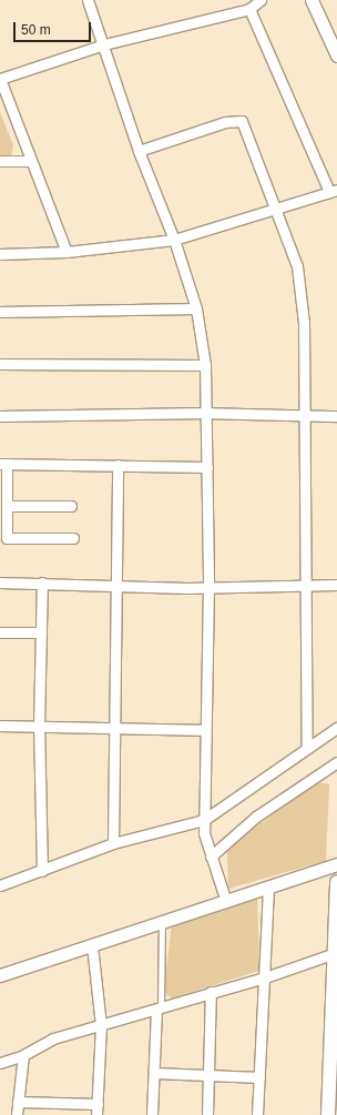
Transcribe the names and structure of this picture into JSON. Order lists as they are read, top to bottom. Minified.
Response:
{"scale_bar":"50 m"}
